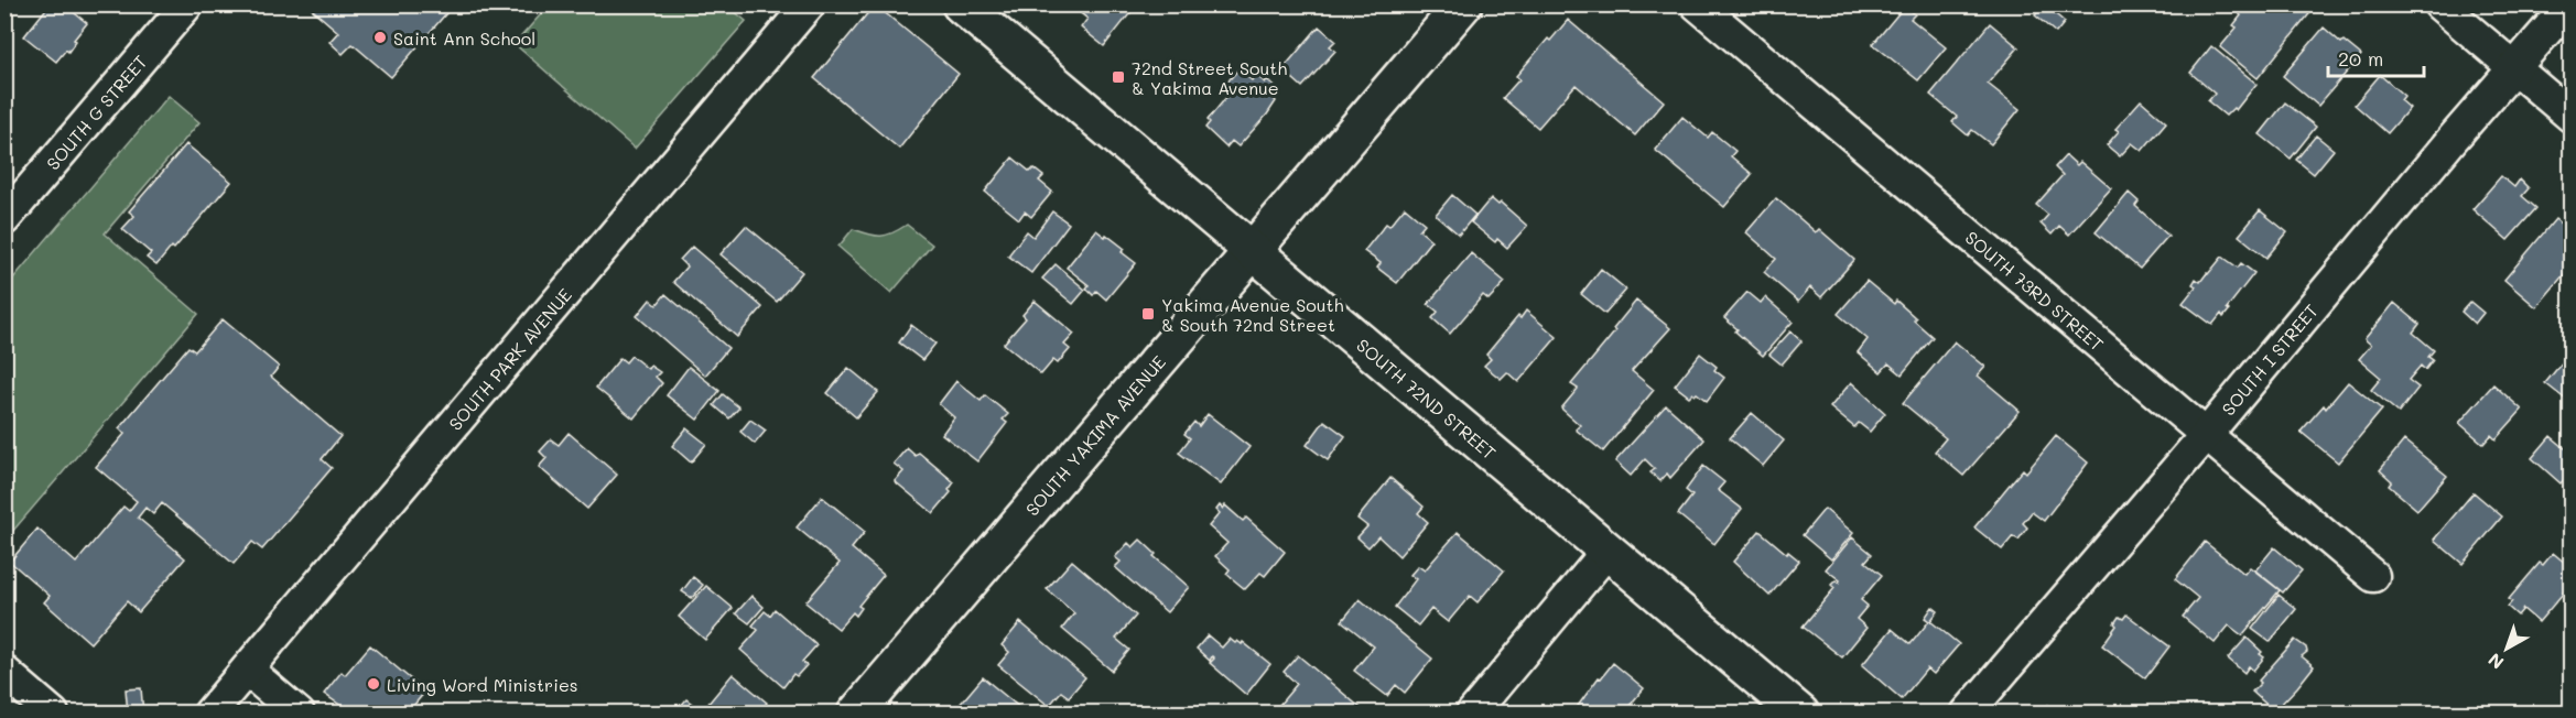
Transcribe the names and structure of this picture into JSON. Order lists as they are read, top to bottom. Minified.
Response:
{"streets":{"main road":["SOUTH 72ND STREET","SOUTH YAKIMA AVENUE"],"street":["SOUTH G STREET","SOUTH 73RD STREET","SOUTH PARK AVENUE","SOUTH I STREET"]},"crossings":[["SOUTH 73RD STREET","SOUTH I STREET"],["SOUTH 72ND STREET","SOUTH YAKIMA AVENUE"]],"places":{"other":["Saint Ann School","Living Word Ministries"],"transit":["72nd Street South & Yakima Avenue","Yakima Avenue South & South 72nd Street"]},"scale_bar":"20 m","north":"bottom left"}
